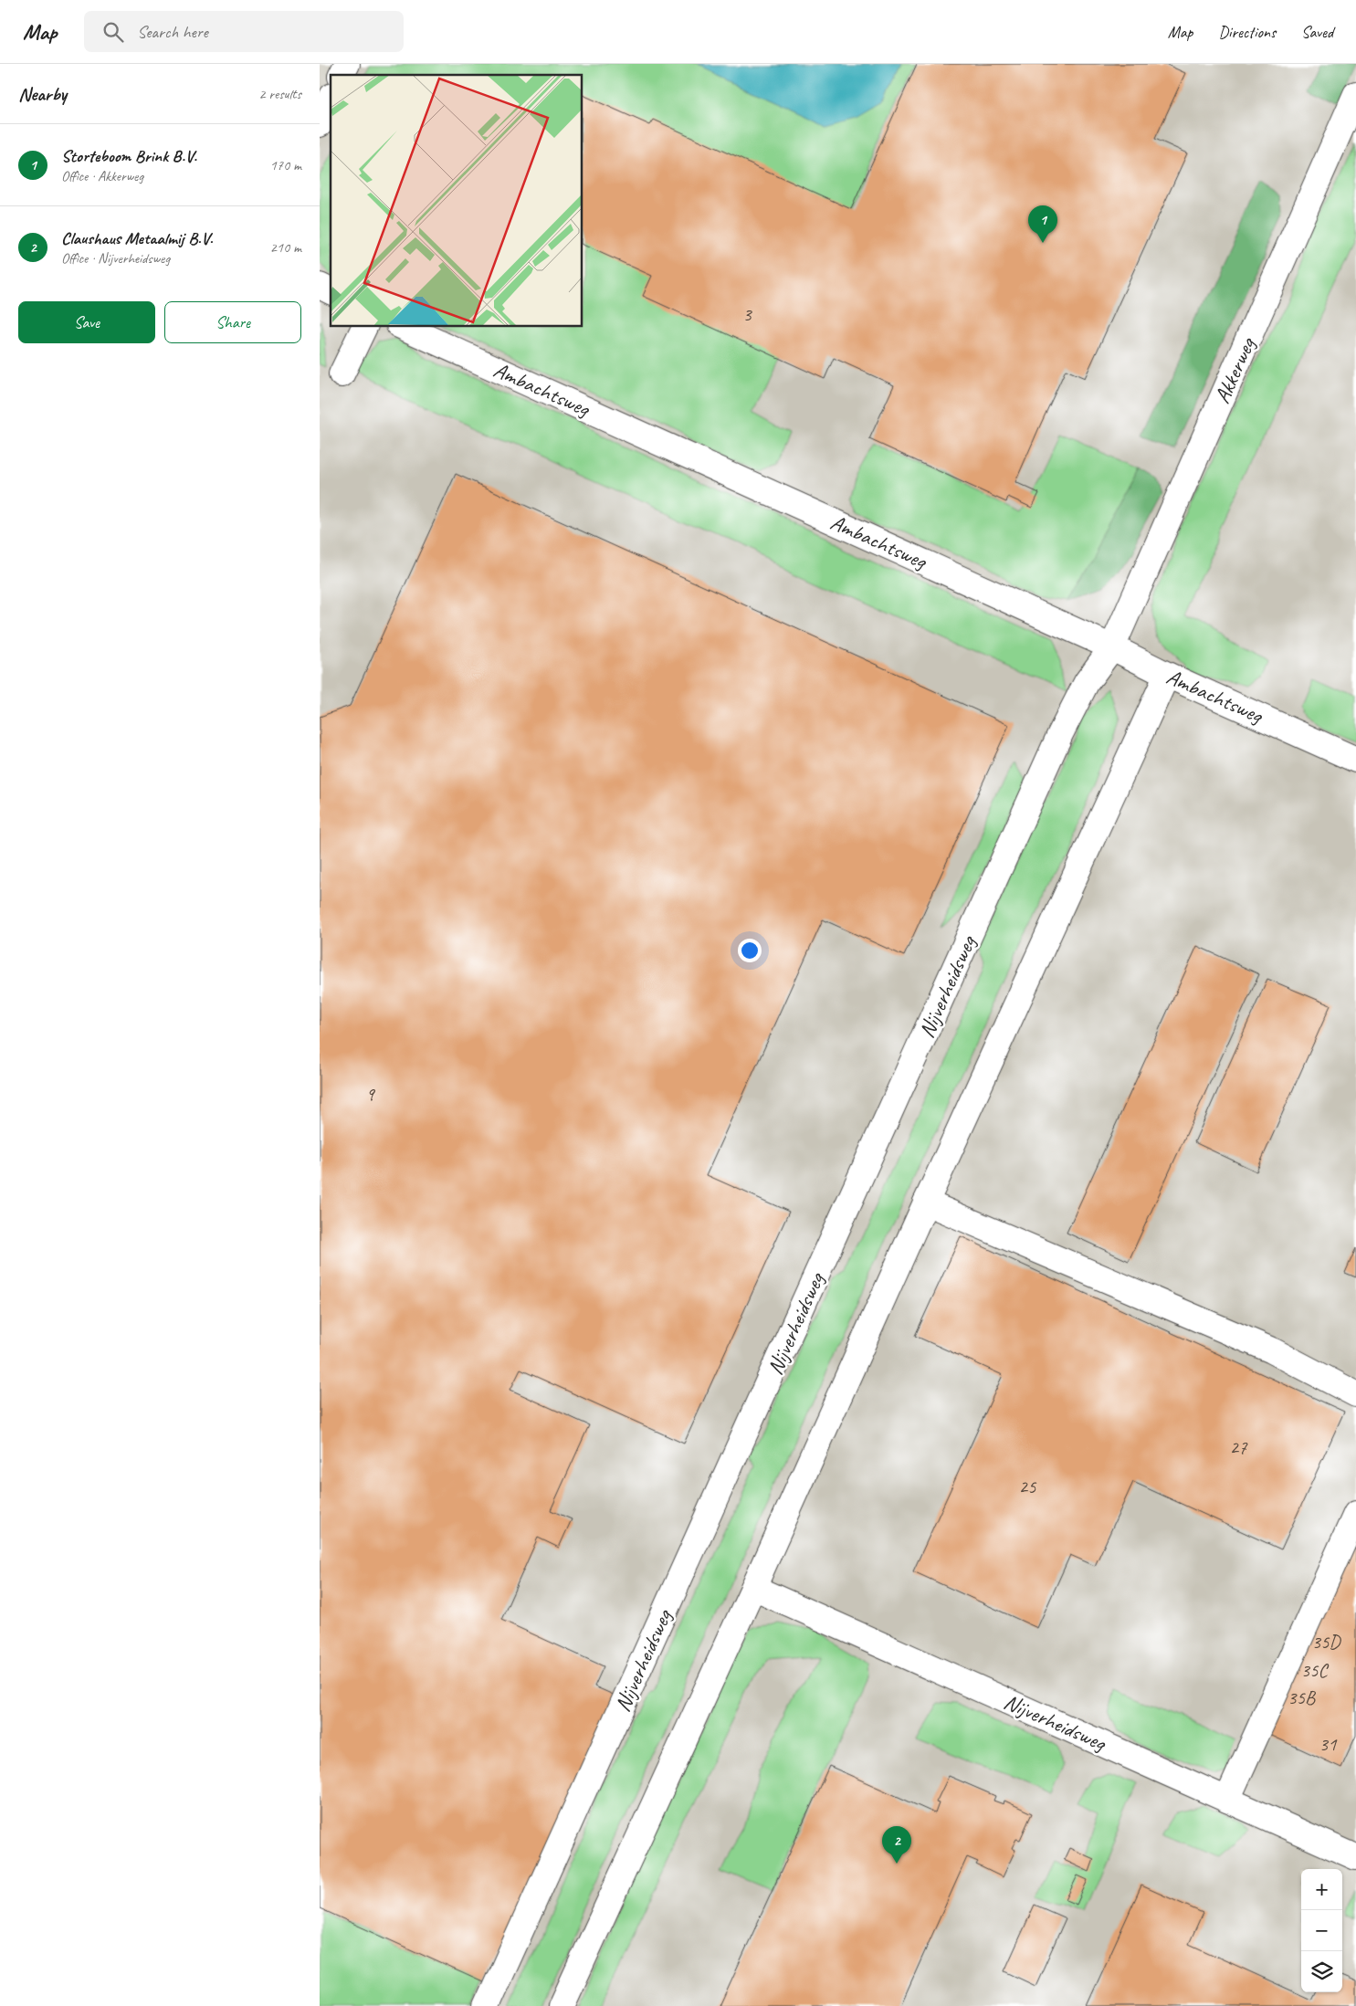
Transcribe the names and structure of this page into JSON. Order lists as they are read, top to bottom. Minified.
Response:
{"streets":{"street":["Akkerweg","Ambachtsweg","Nijverheidsweg"]},"crossings":[["Akkerweg","Ambachtsweg"],["Akkerweg","Nijverheidsweg"],["Ambachtsweg","Nijverheidsweg"]],"house_numbers":["3","9","27","25","35D","35C","35B","31"],"page":{"header":"Map","search":"Search here","nav":["Map","Directions","Saved"],"heading":["Nearby","2 results"],"list":[{"mark":"1","name":"Storteboom Brink B.V.","note":"Office · Akkerweg","value":"170 m"},{"mark":"2","name":"Claushaus Metaalmij B.V.","note":"Office · Nijverheidsweg","value":"210 m"}],"pins":["1","2"],"buttons":["Save","Share"],"map_buttons":["+","−"]}}
